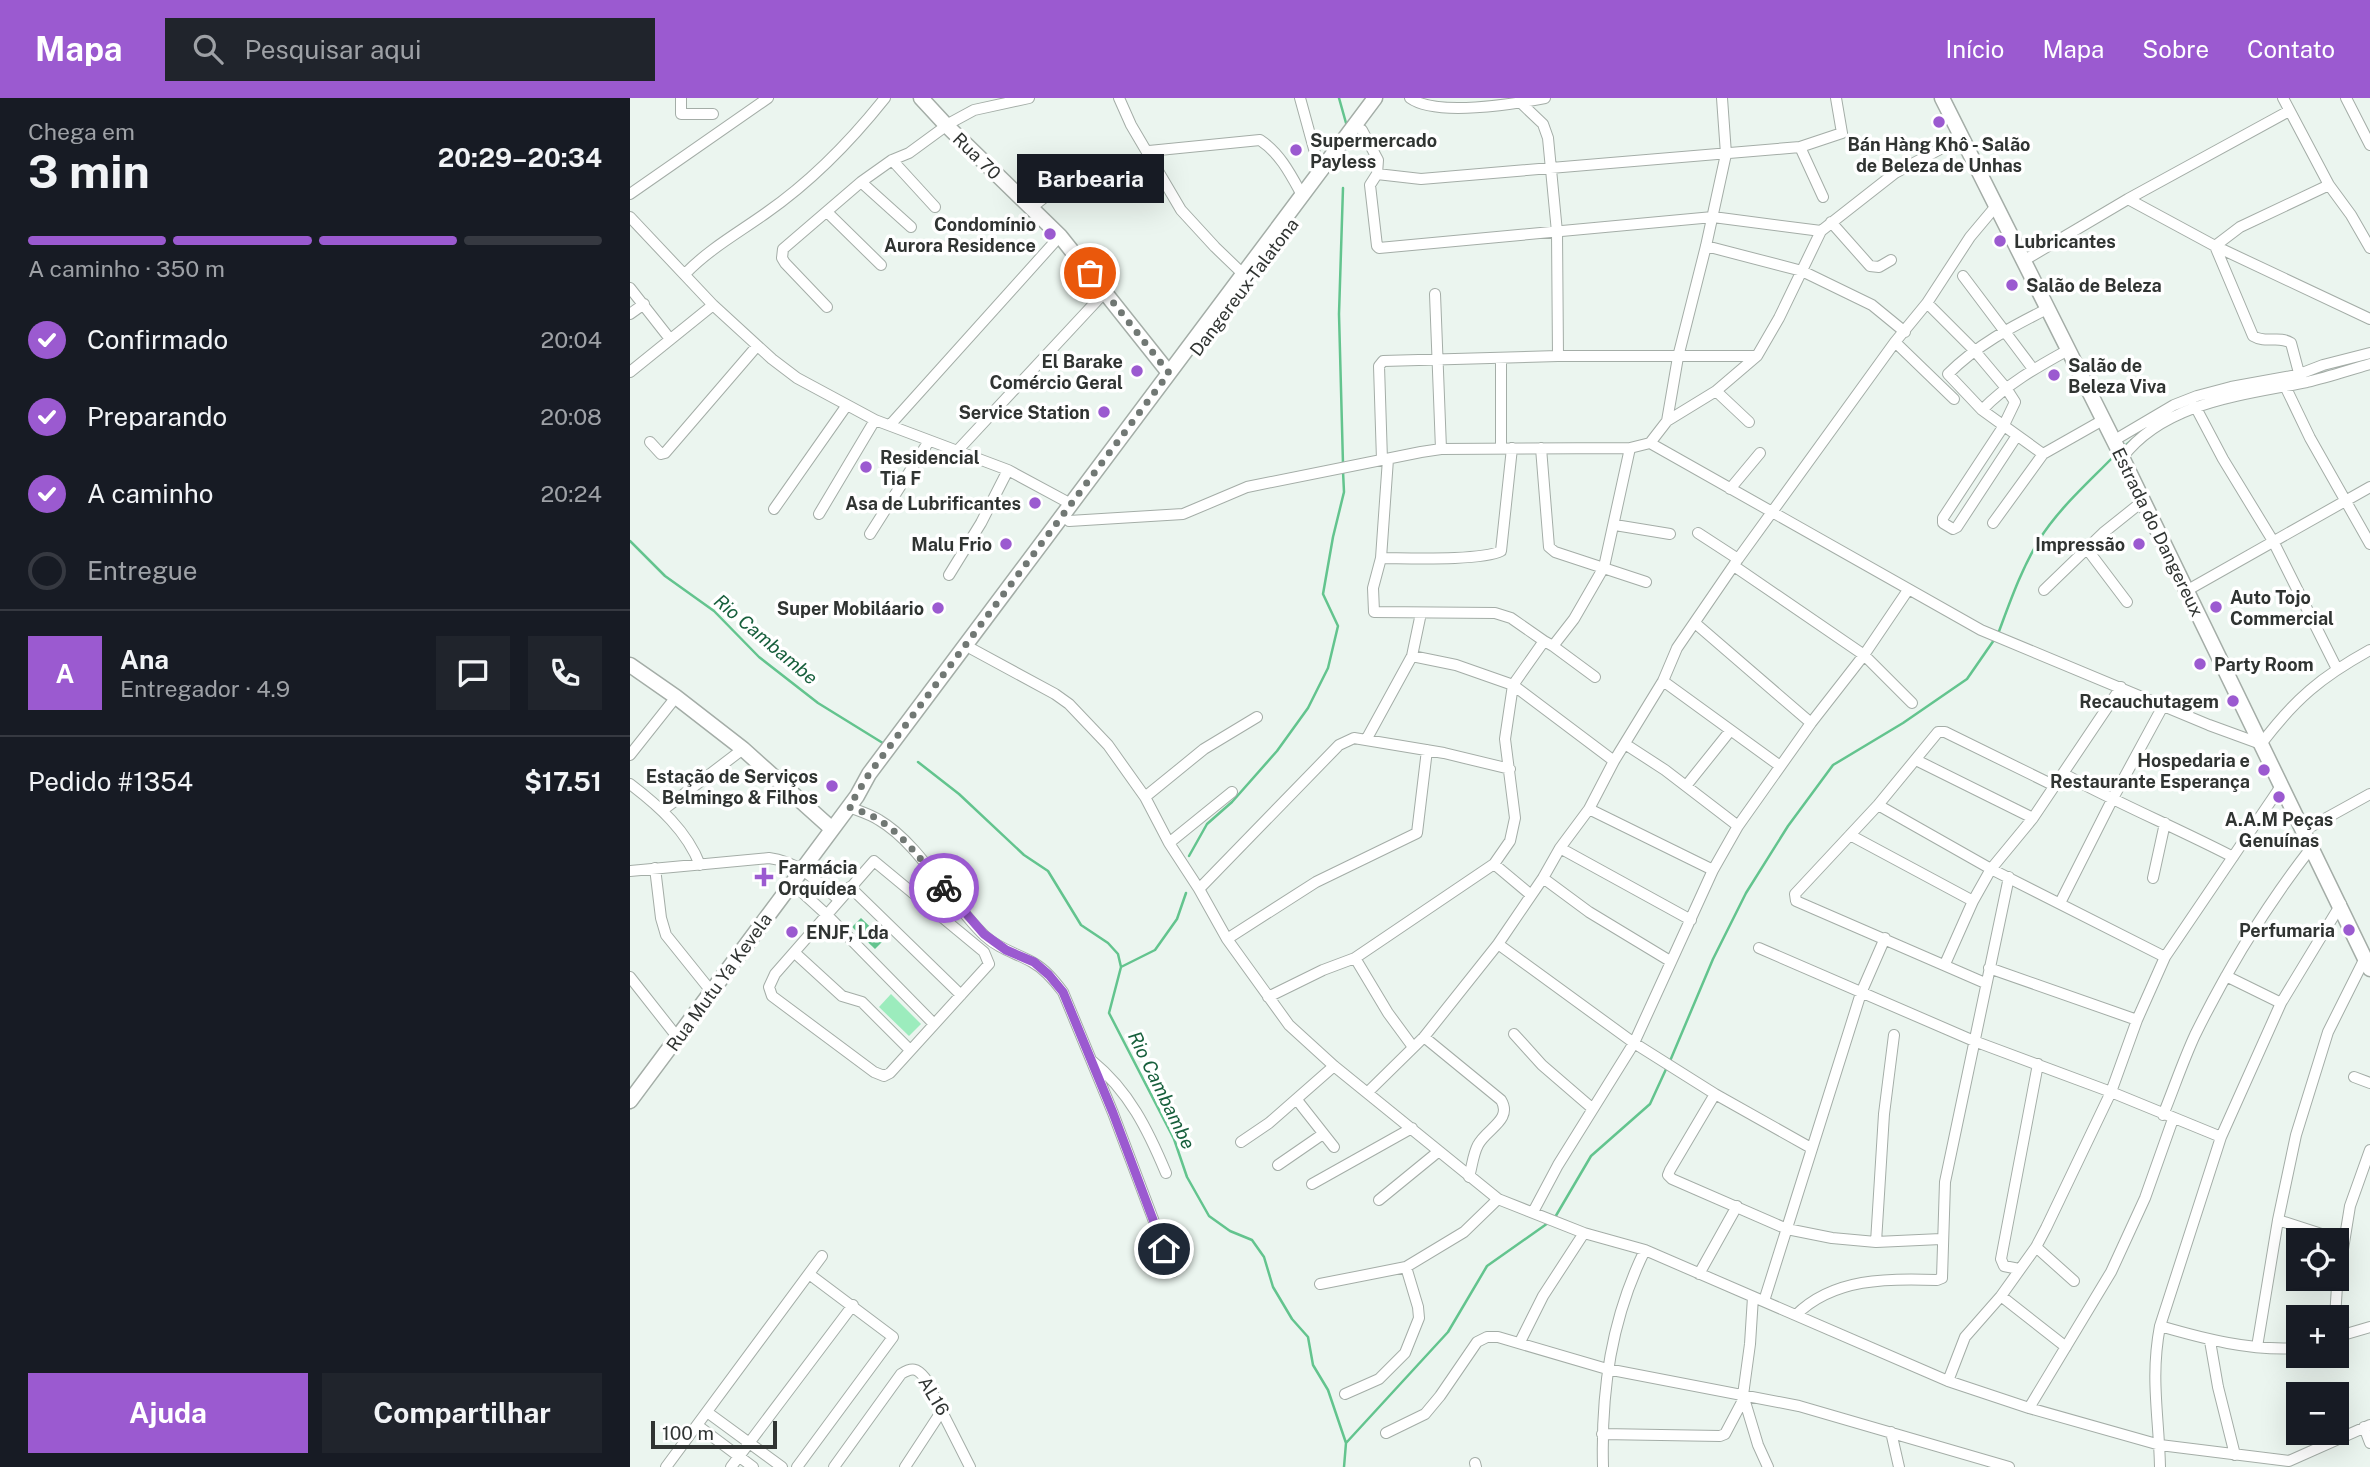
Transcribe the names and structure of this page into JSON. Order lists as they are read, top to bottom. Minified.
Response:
{"streets":{"main road":["Rua 70","Dangereux-Talatona","Estrada do Dangereux","Rua Mutu Ya Kevela"],"street":["AL16"]},"crossings":[["Rua 70","Dangereux-Talatona"],["Dangereux-Talatona","Rua Mutu Ya Kevela"]],"water":["Rio Cambambe"],"places":{"other":["Bán Hàng Khô - Salão de Beleza de Unhas","Supermercado Payless","Condomínio Aurora Residence","Lubricantes","Barbearia","Salão de Beleza","El Barake Comércio Geral","Salão de Beleza Viva","Service Station","Residencial Tia F","Asa de Lubrificantes","Malu Frio","Impressão","Auto Tojo Commercial","Super Mobiláario","Party Room","Recauchutagem","Hospedaria e Restaurante Esperança","Estação de Serviços Belmingo & Filhos","A.A.M Peças Genuínas","Perfumaria","ENJF, Lda"],"health":["Farmácia Orquídea"]},"scale_bar":"100 m","page":{"header":"Mapa","search":"Pesquisar aqui","nav":["Início","Mapa","Sobre","Contato"],"heading":["3 min","Chega em","20:29–20:34"],"panel":["Ana","Entregador · 4.9","Pedido #1354","$17.51"],"bubble":"Barbearia","bar":"A caminho · 350 m","list":[["Confirmado","20:04"],["Preparando","20:08"],["A caminho","20:24"],"Entregue"],"round":"A","map_buttons":["+","−"],"buttons":["Ajuda","Compartilhar"],"scale":"100 m"}}
